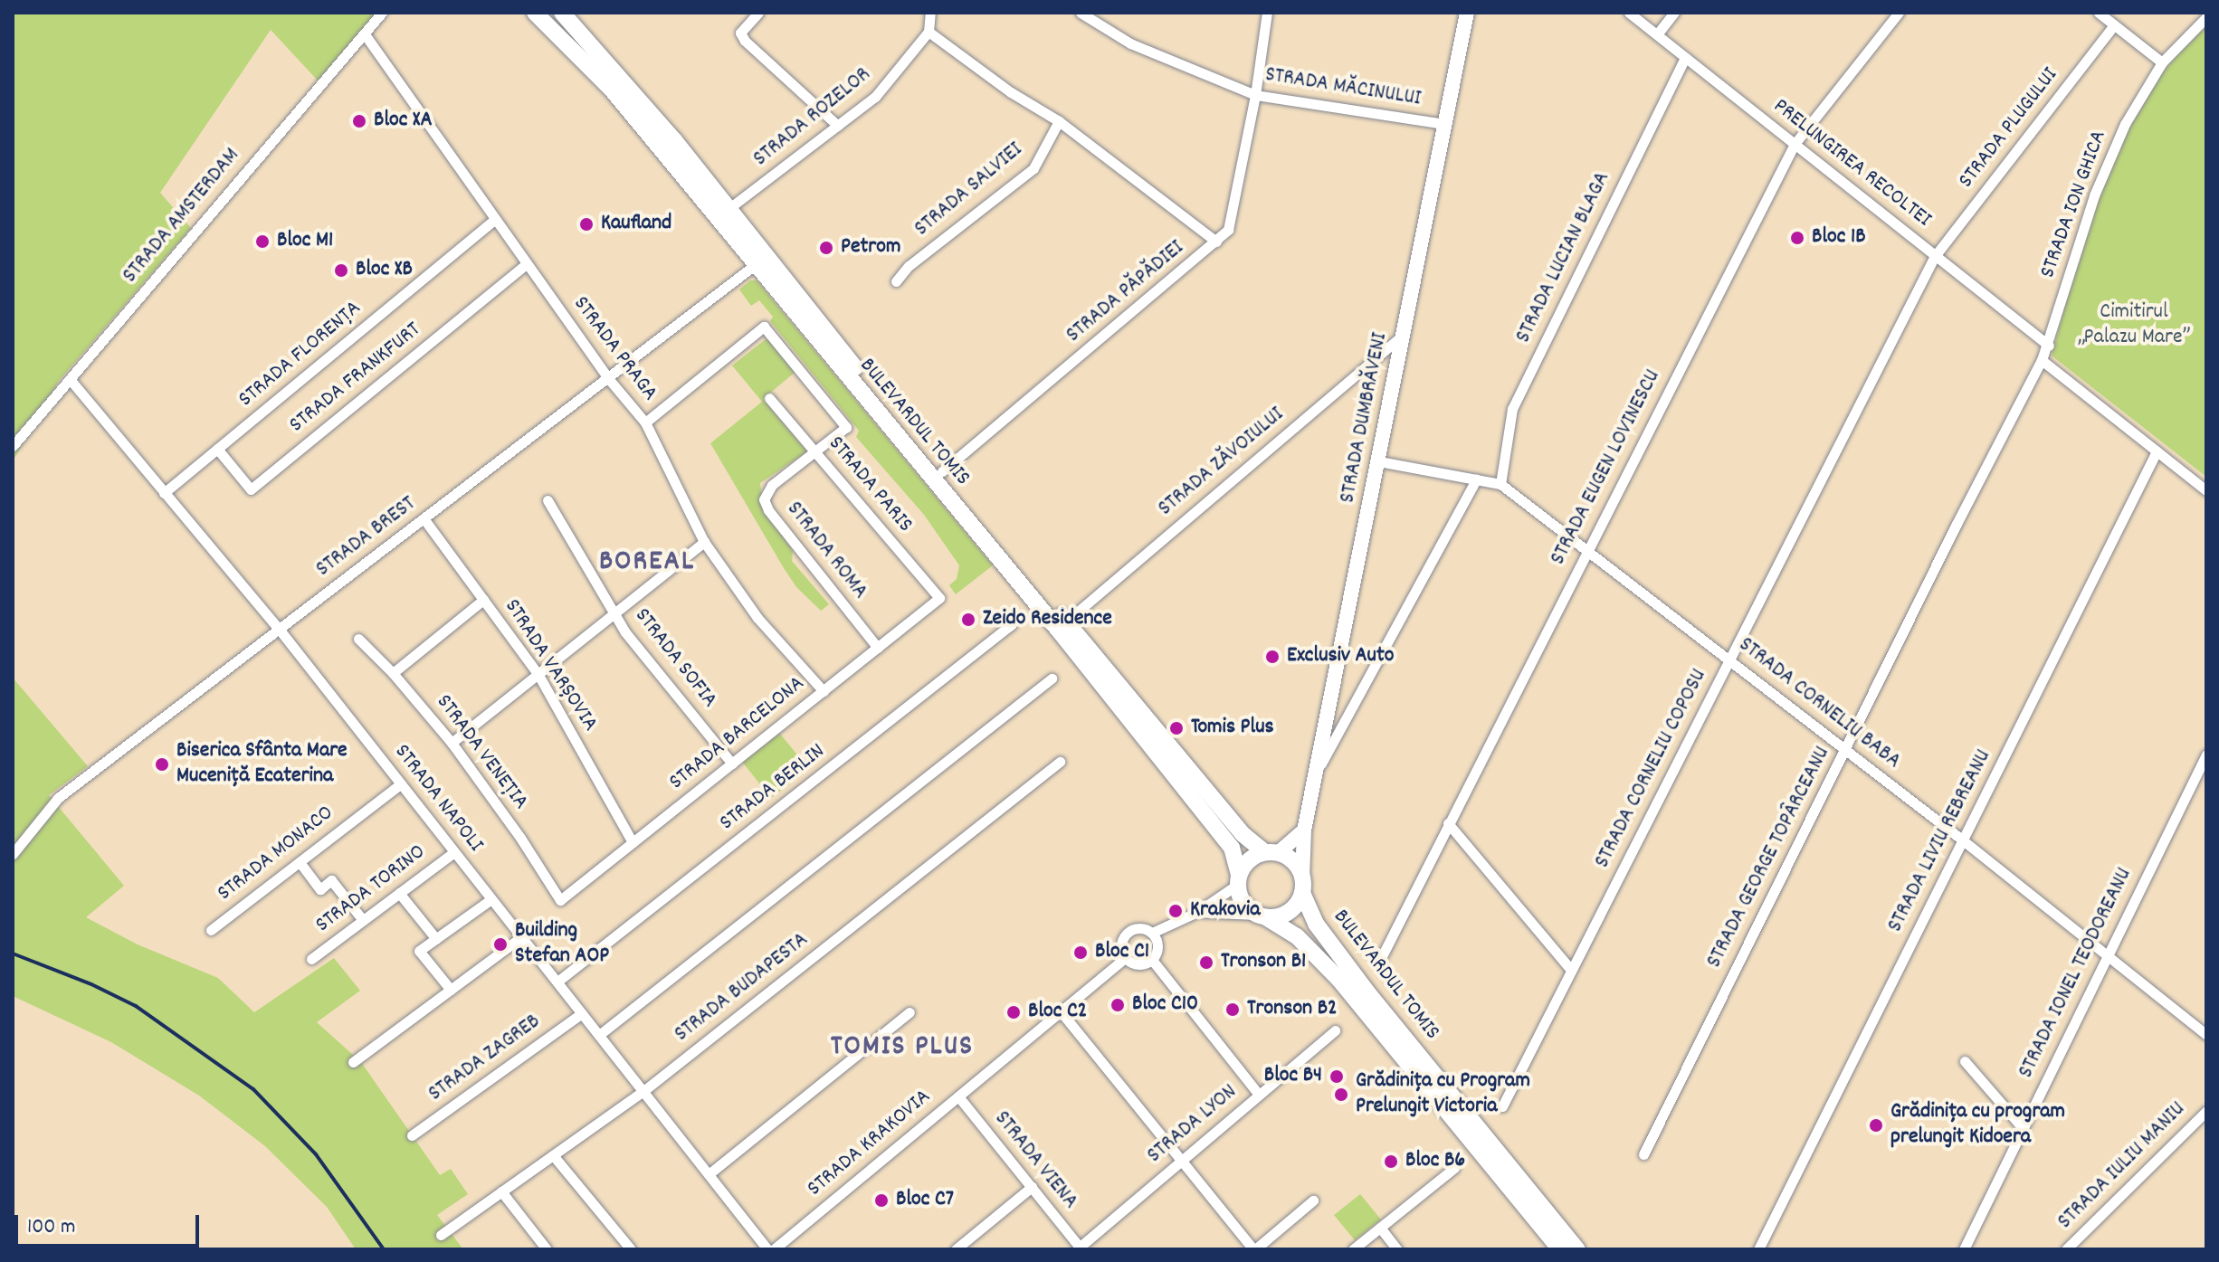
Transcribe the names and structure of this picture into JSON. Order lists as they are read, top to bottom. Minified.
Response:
{"streets":{"main road":["BULEVARDUL TOMIS"],"street":["STRADA MĂCINULUI","STRADA ROZELOR","STRADA PLUGULUI","PRELUNGIREA RECOLTEI","STRADA SALVIEI","STRADA ION GHICA","STRADA AMSTERDAM","STRADA LUCIAN BLAGA","STRADA PĂPĂDIEI","STRADA PRAGA","STRADA FLORENȚA","STRADA FRANKFURT","STRADA DUMBRĂVENI","STRADA ZĂVOIULUI","STRADA EUGEN LOVINESCU","STRADA PARIS","STRADA BREST","STRADA ROMA","STRADA SOFIA","STRADA VARȘOVIA","STRADA CORNELIU BABA","STRADA BARCELONA","STRADA VENEȚIA","STRADA CORNELIU COPOSU","STRADA BERLIN","STRADA NAPOLI","STRADA LIVIU REBREANU","STRADA MONACO","STRADA GEORGE TOPÂRCEANU","STRADA TORINO","STRADA IONEL TEODOREANU","STRADA BUDAPESTA","STRADA ZAGREB","STRADA LYON","STRADA KRAKOVIA","STRADA VIENA","STRADA IULIU MANIU"]},"crossings":[["STRADA MĂCINULUI","STRADA PĂPĂDIEI"],["STRADA MĂCINULUI","STRADA DUMBRĂVENI"],["STRADA ROZELOR","BULEVARDUL TOMIS"],["STRADA PLUGULUI","PRELUNGIREA RECOLTEI"],["STRADA PLUGULUI","STRADA CORNELIU COPOSU"],["PRELUNGIREA RECOLTEI","STRADA ION GHICA"],["PRELUNGIREA RECOLTEI","STRADA LUCIAN BLAGA"],["PRELUNGIREA RECOLTEI","STRADA EUGEN LOVINESCU"],["PRELUNGIREA RECOLTEI","STRADA CORNELIU COPOSU"],["PRELUNGIREA RECOLTEI","STRADA GEORGE TOPÂRCEANU"],["STRADA ION GHICA","STRADA GEORGE TOPÂRCEANU"],["STRADA AMSTERDAM","STRADA PRAGA"],["STRADA AMSTERDAM","STRADA NAPOLI"],["STRADA LUCIAN BLAGA","STRADA CORNELIU BABA"],["STRADA PĂPĂDIEI","BULEVARDUL TOMIS"],["STRADA PRAGA","STRADA FLORENȚA"],["STRADA PRAGA","STRADA FRANKFURT"],["STRADA PRAGA","STRADA BREST"],["STRADA PRAGA","STRADA BARCELONA"],["STRADA FLORENȚA","STRADA FRANKFURT"],["STRADA FLORENȚA","STRADA NAPOLI"],["STRADA DUMBRĂVENI","BULEVARDUL TOMIS"],["STRADA DUMBRĂVENI","STRADA ZĂVOIULUI"],["STRADA DUMBRĂVENI","STRADA CORNELIU BABA"],["BULEVARDUL TOMIS","STRADA ZĂVOIULUI"],["BULEVARDUL TOMIS","STRADA BREST"],["STRADA EUGEN LOVINESCU","STRADA CORNELIU BABA"],["STRADA PARIS","STRADA ROMA"],["STRADA PARIS","STRADA BARCELONA"],["STRADA BREST","STRADA VARȘOVIA"],["STRADA BREST","STRADA NAPOLI"],["STRADA ROMA","STRADA BARCELONA"],["STRADA SOFIA","STRADA BARCELONA"],["STRADA VARȘOVIA","STRADA BARCELONA"],["STRADA CORNELIU BABA","STRADA CORNELIU COPOSU"],["STRADA CORNELIU BABA","STRADA LIVIU REBREANU"],["STRADA CORNELIU BABA","STRADA GEORGE TOPÂRCEANU"],["STRADA CORNELIU BABA","STRADA IONEL TEODOREANU"],["STRADA BARCELONA","STRADA VENEȚIA"],["STRADA BERLIN","STRADA NAPOLI"],["STRADA NAPOLI","STRADA MONACO"],["STRADA NAPOLI","STRADA TORINO"],["STRADA NAPOLI","STRADA BUDAPESTA"],["STRADA NAPOLI","STRADA ZAGREB"],["STRADA LYON","STRADA VIENA"],["STRADA KRAKOVIA","STRADA VIENA"]],"districts":["BOREAL","TOMIS PLUS"],"parks":["Cimitirul „Palazu Mare”"],"places":["Bloc XA","Kaufland","Bloc 1B","Bloc M1","Petrom","Bloc XB","Zeido Residence","Exclusiv Auto","Tomis Plus","Biserica Sfânta Mare Muceniță Ecaterina","Krakovia","Building Stefan AOP","Bloc C1","Tronson B1","Bloc C10","Tronson B2","Bloc C2","Bloc B4","Grădinița cu Program Prelungit Victoria","Grădinița cu program prelungit Kidoera","Bloc B6","Bloc C7"],"scale_bar":"100 m"}
